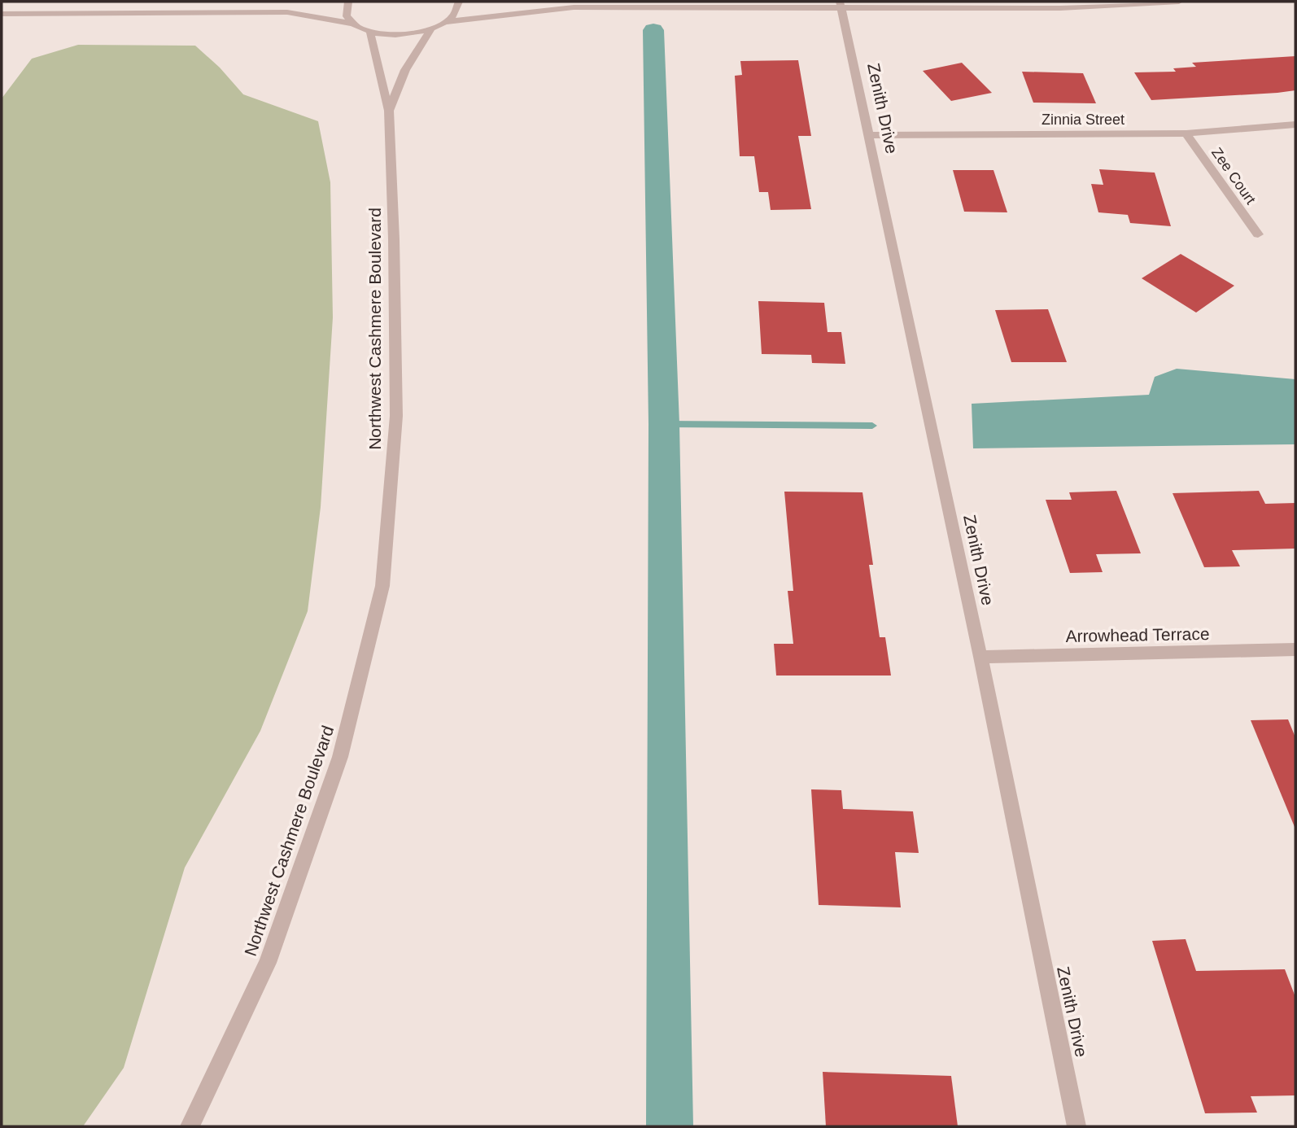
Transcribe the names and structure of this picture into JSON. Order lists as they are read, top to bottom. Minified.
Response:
{"streets":{"street":["Zenith Drive","Zinnia Street","Zee Court","Northwest Cashmere Boulevard","Arrowhead Terrace"]},"crossings":[["Zenith Drive","Zinnia Street"],["Zenith Drive","Arrowhead Terrace"],["Zinnia Street","Zee Court"]]}
